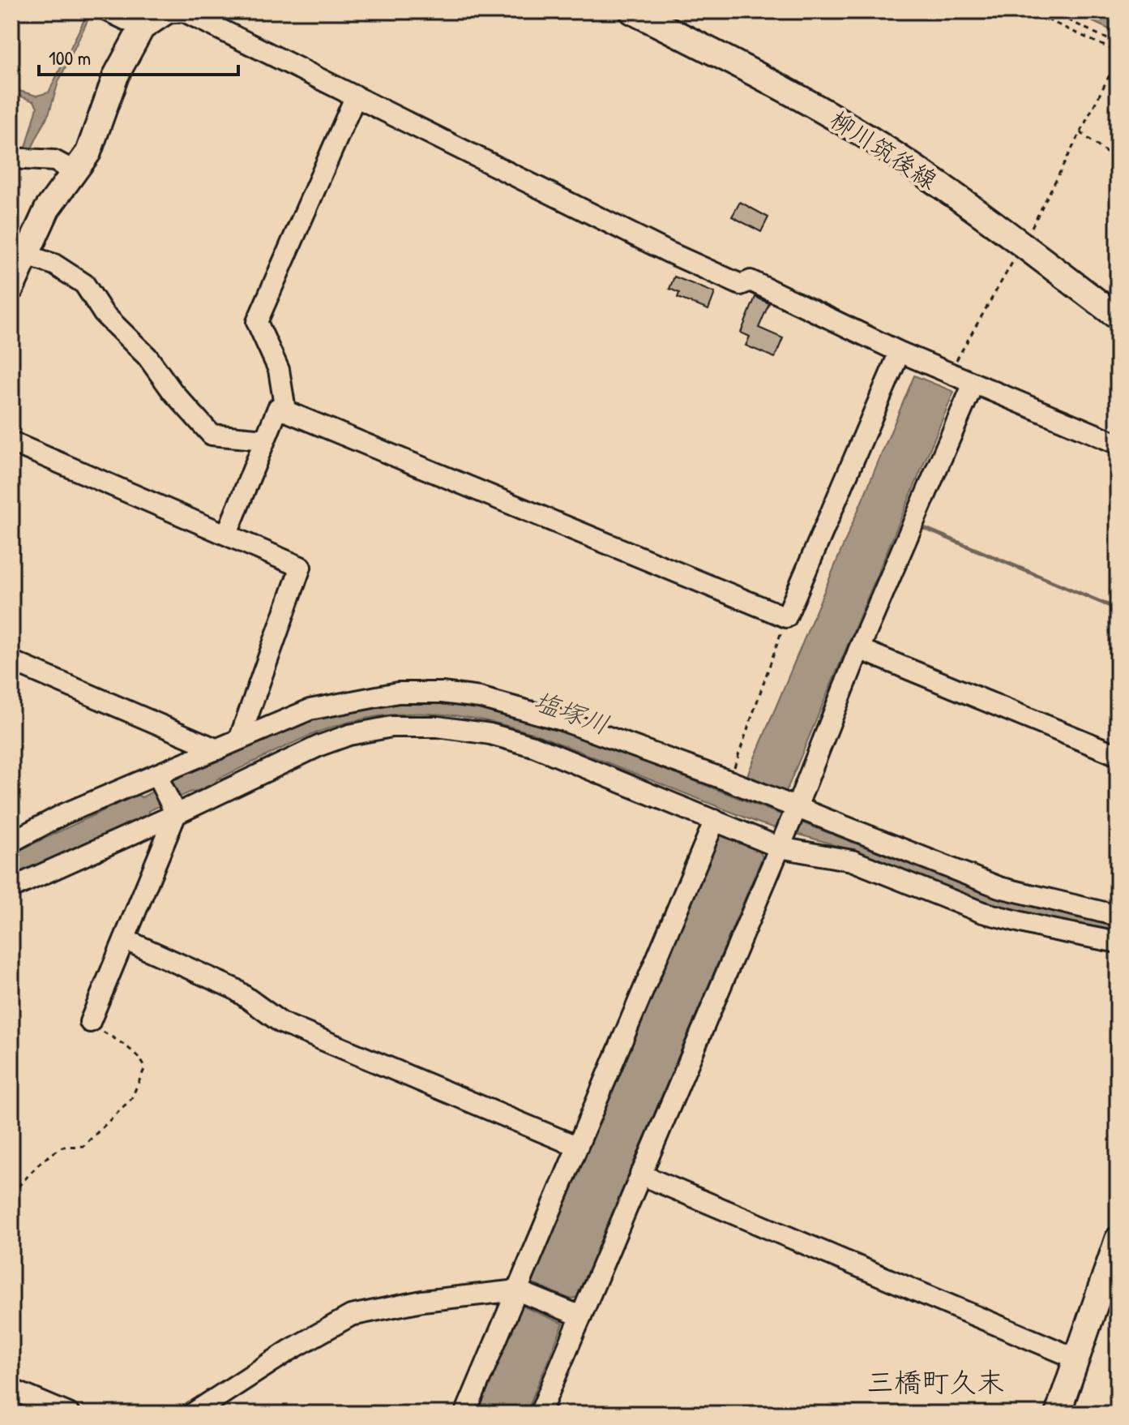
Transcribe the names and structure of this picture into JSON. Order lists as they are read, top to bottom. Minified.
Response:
{"streets":{"main road":["柳川筑後線"]},"districts":["三橋町久末"],"water":["塩塚川"],"scale_bar":"100 m"}
